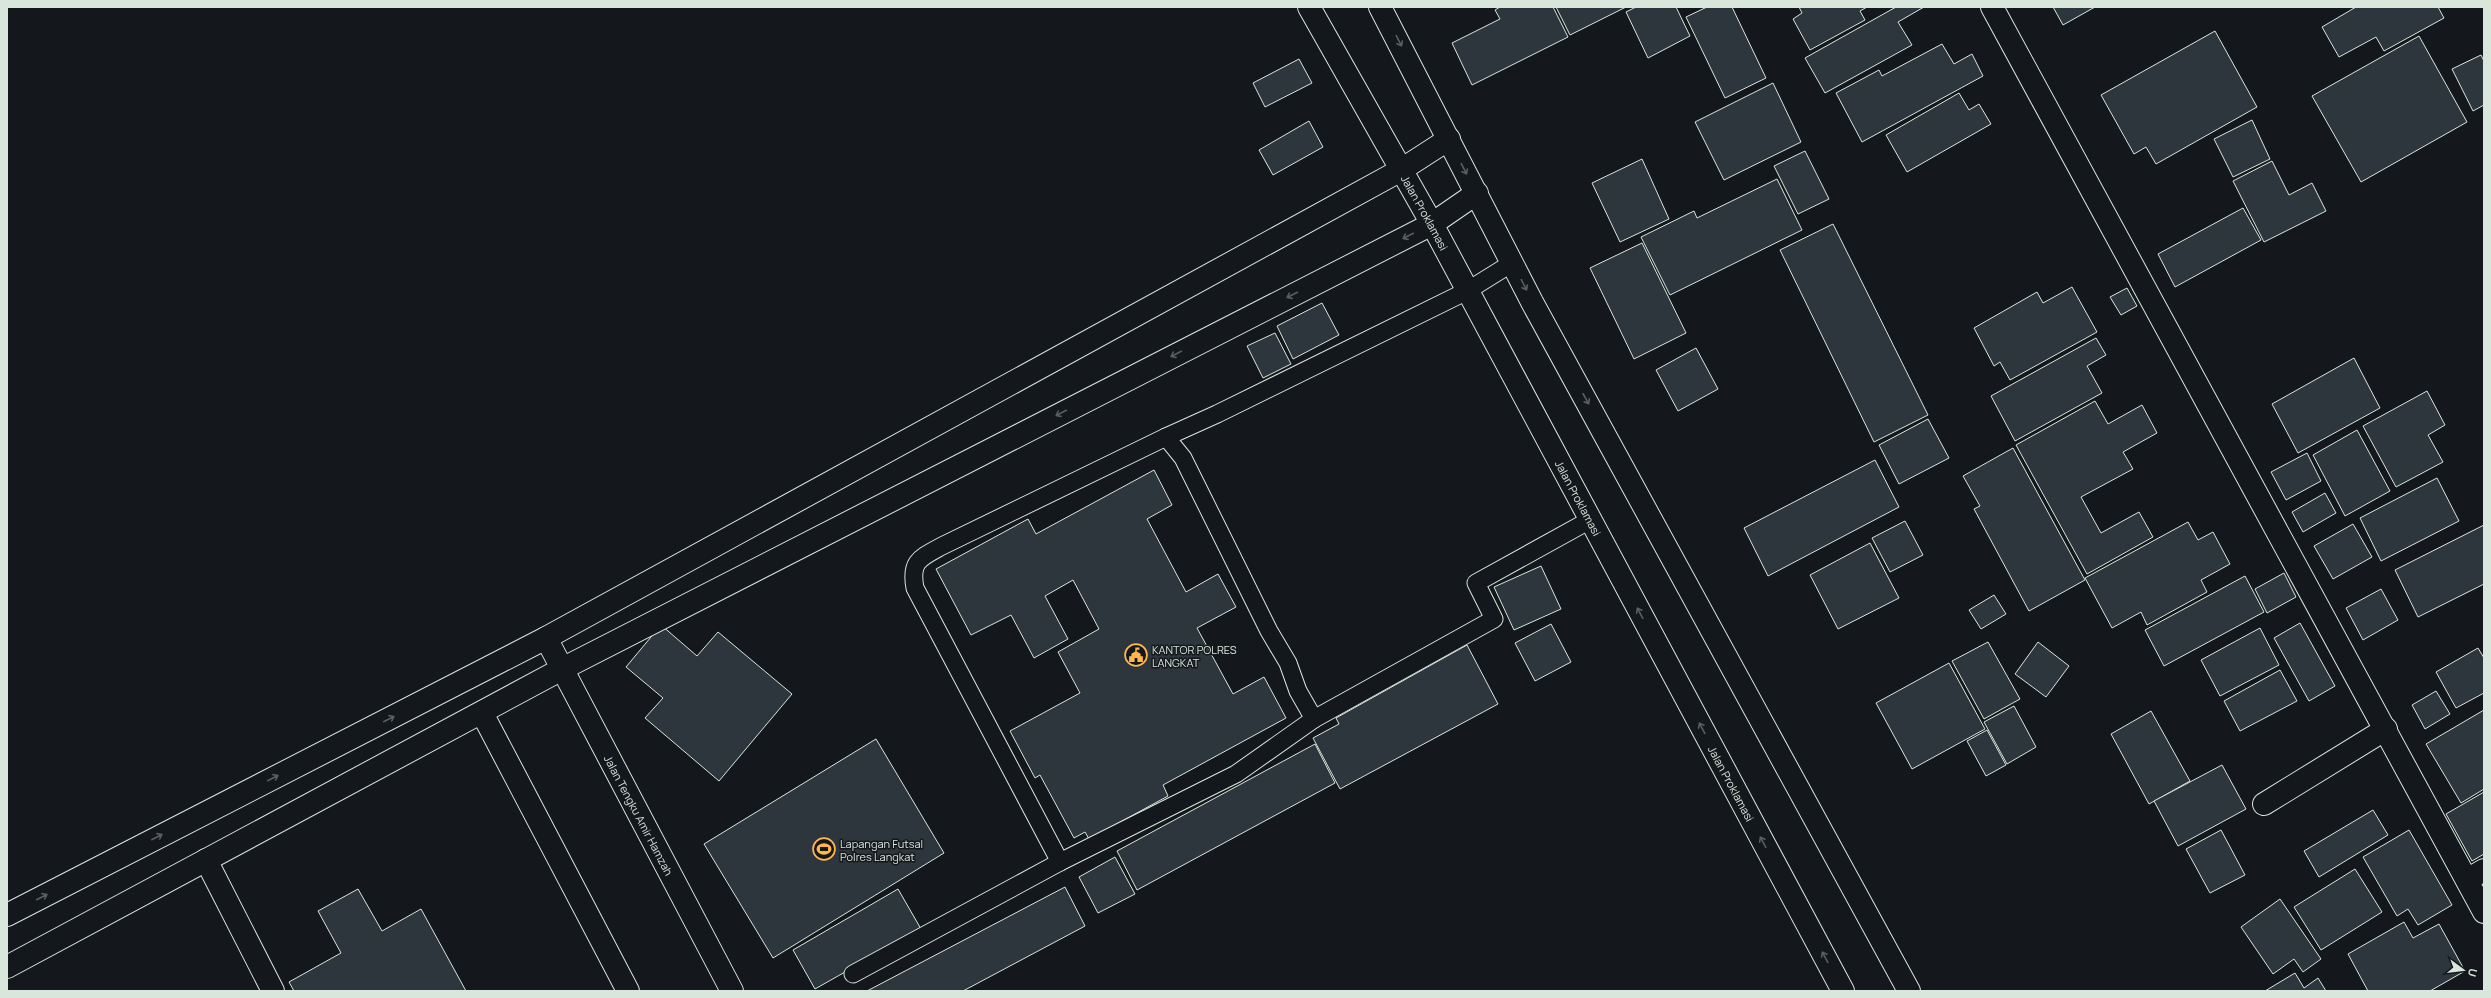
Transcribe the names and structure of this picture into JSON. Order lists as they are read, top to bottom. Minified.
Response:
{"streets":{"street":["Jalan Proklamasi","Jalan Tengku Amir Hamzah"]},"places":{"public building":["KANTOR POLRES LANGKAT"],"sports":["Lapangan Futsal Polres Langkat"]},"north":"right"}
